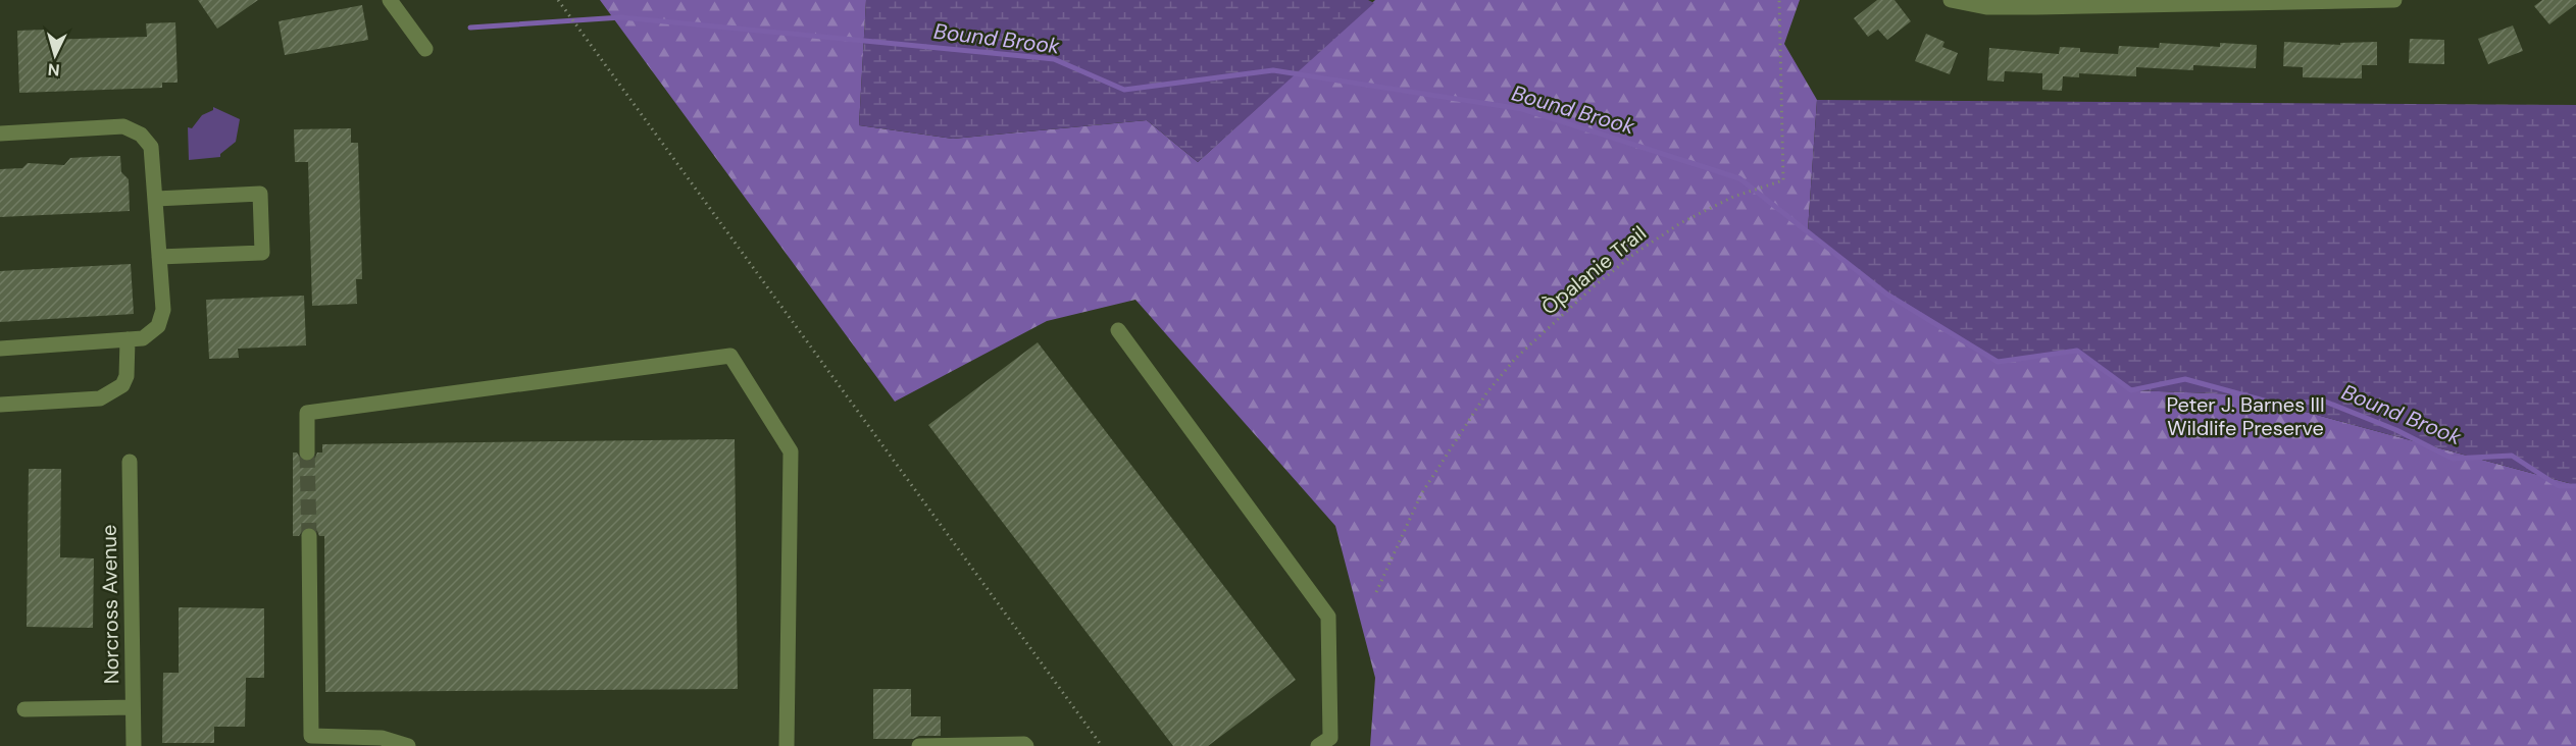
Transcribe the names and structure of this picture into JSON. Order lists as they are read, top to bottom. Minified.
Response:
{"streets":{"street":["Norcross Avenue"],"path":["Òpalanie Trail"]},"water":["Bound Brook"],"parks":["Peter J. Barnes III Wildlife Preserve"],"north":"bottom"}
